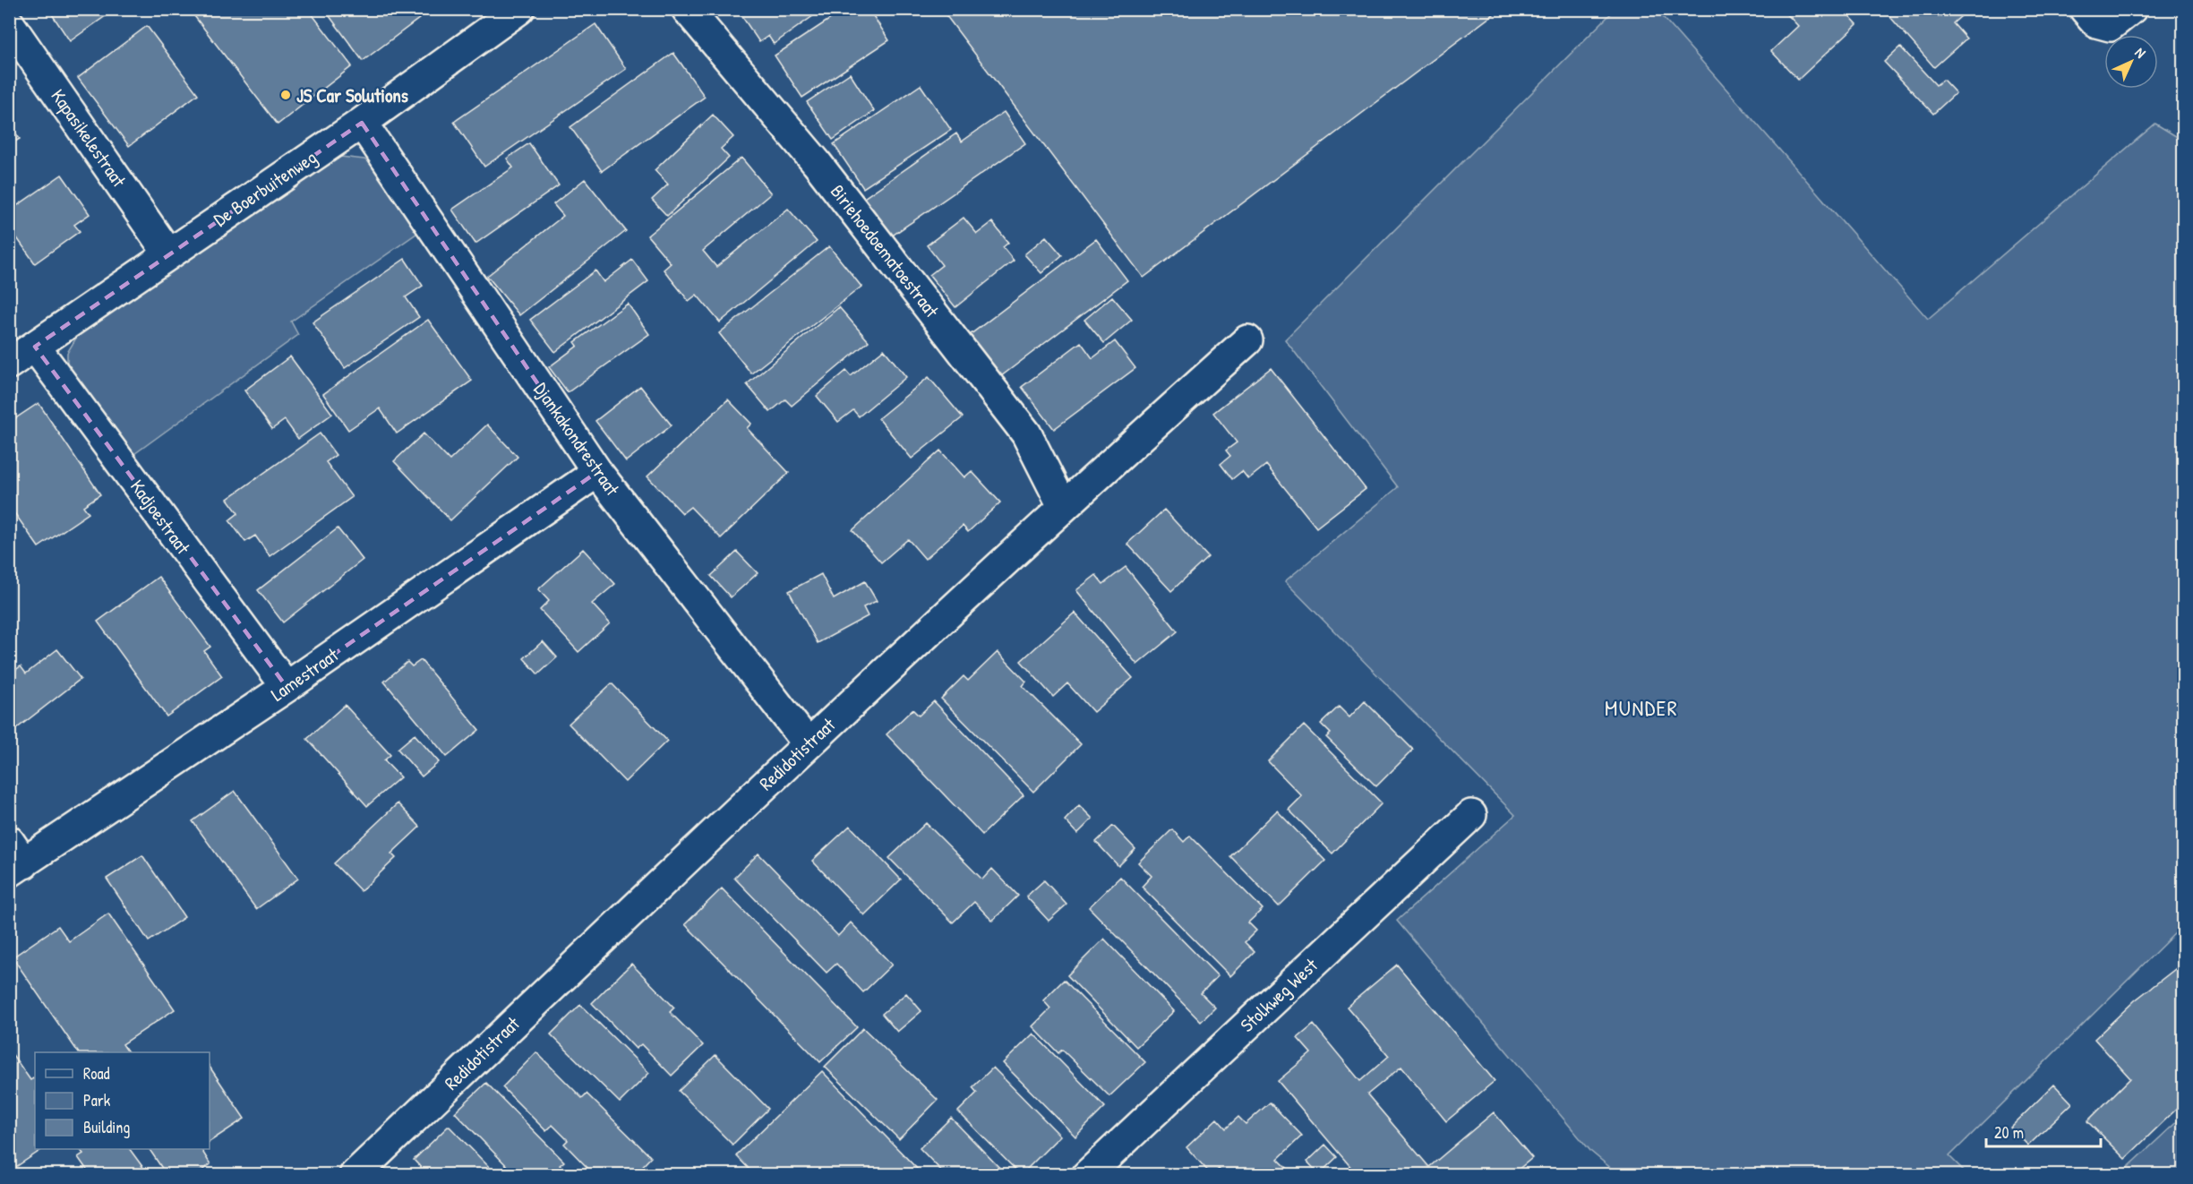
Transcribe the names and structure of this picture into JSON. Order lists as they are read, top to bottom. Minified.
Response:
{"streets":{"street":["Kapasikelestraat","De Boerbuitenweg","Biriehoedoematoestraat","Djankakondrestraat","Kadjoestraat","Lamestraat","Redidotistraat","Stolkweg West"]},"crossings":[["Kapasikelestraat","De Boerbuitenweg"],["De Boerbuitenweg","Djankakondrestraat"],["De Boerbuitenweg","Kadjoestraat"],["Biriehoedoematoestraat","Redidotistraat"],["Djankakondrestraat","Lamestraat"],["Djankakondrestraat","Redidotistraat"],["Kadjoestraat","Lamestraat"]],"districts":["MUNDER"],"places":["JS Car Solutions"],"legend":["Road","Park","Building"],"scale_bar":"20 m","north":"top right"}
